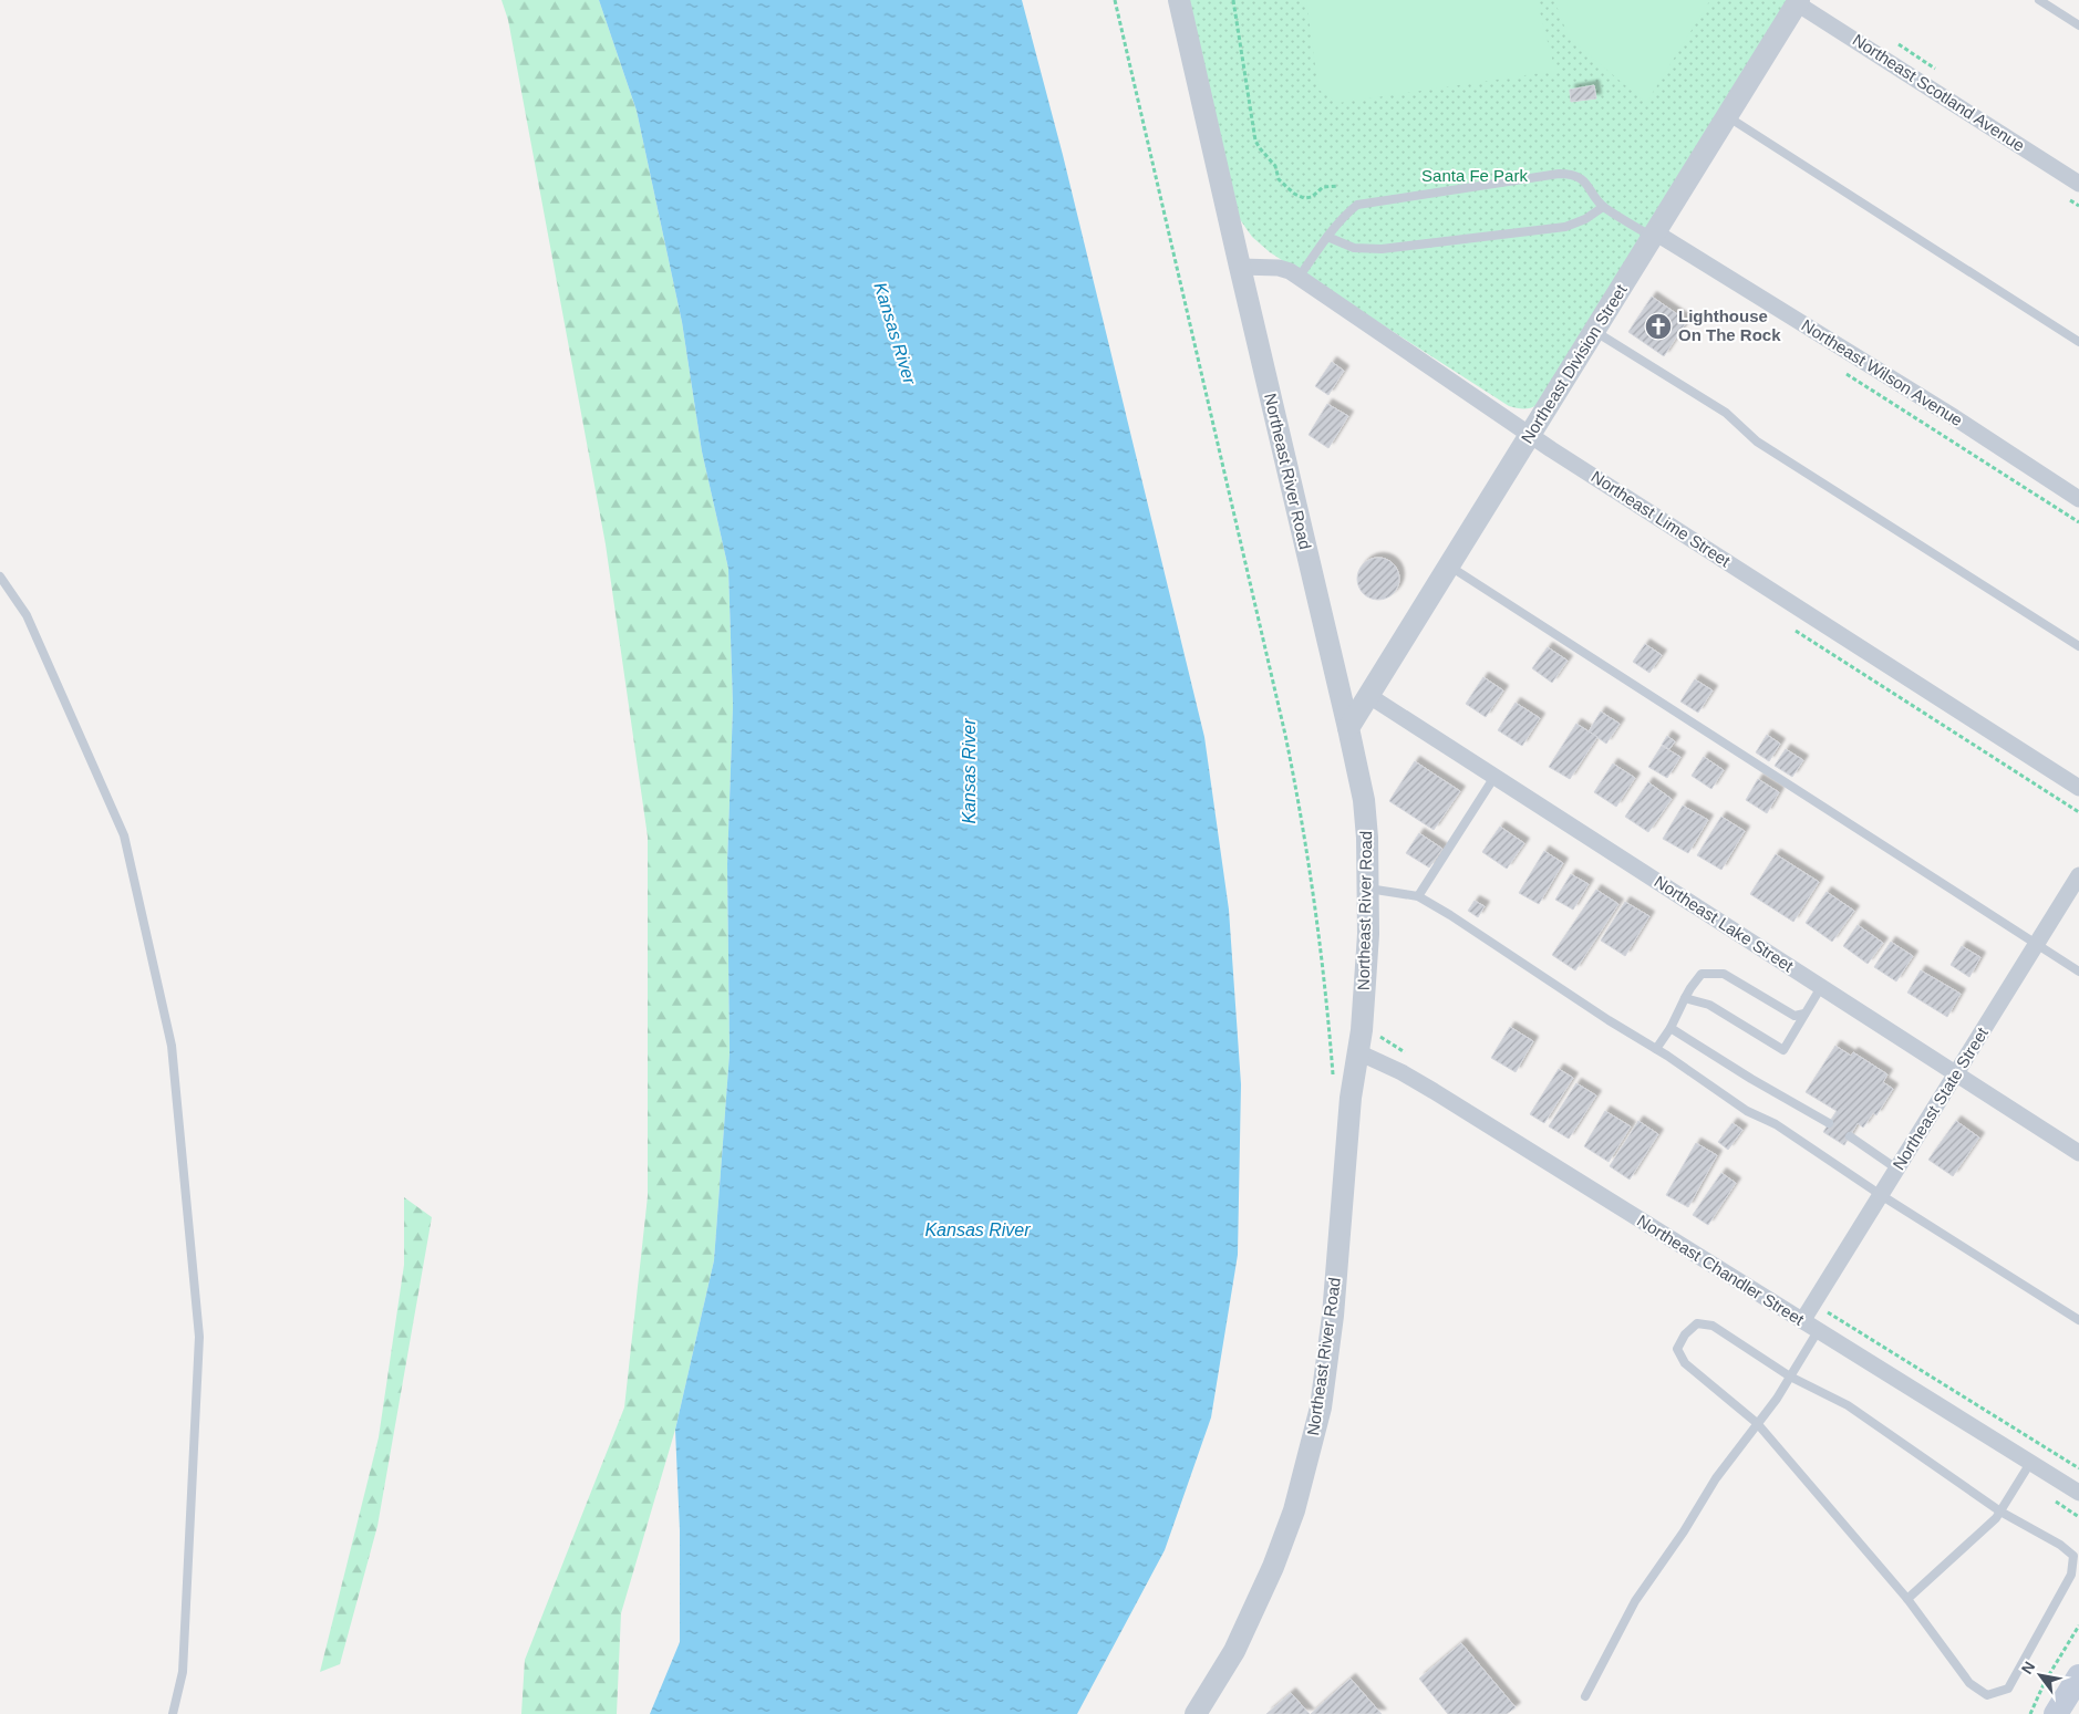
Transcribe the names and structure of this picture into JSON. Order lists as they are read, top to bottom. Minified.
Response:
{"streets":{"street":["Northeast Scotland Avenue","Northeast Division Street","Northeast Wilson Avenue","Northeast River Road","Northeast Lime Street","Northeast Lake Street","Northeast State Street","Northeast Chandler Street"]},"crossings":[["Northeast Scotland Avenue","Northeast Division Street"],["Northeast Division Street","Northeast Wilson Avenue"],["Northeast Division Street","Northeast River Road"],["Northeast Division Street","Northeast Lime Street"],["Northeast Division Street","Northeast Lake Street"],["Northeast River Road","Northeast Lime Street"],["Northeast River Road","Northeast Chandler Street"],["Northeast Lake Street","Northeast State Street"],["Northeast State Street","Northeast Chandler Street"]],"water":["Kansas River"],"parks":["Santa Fe Park"],"places":{"church":["Lighthouse On The Rock"]},"north":"top left"}
